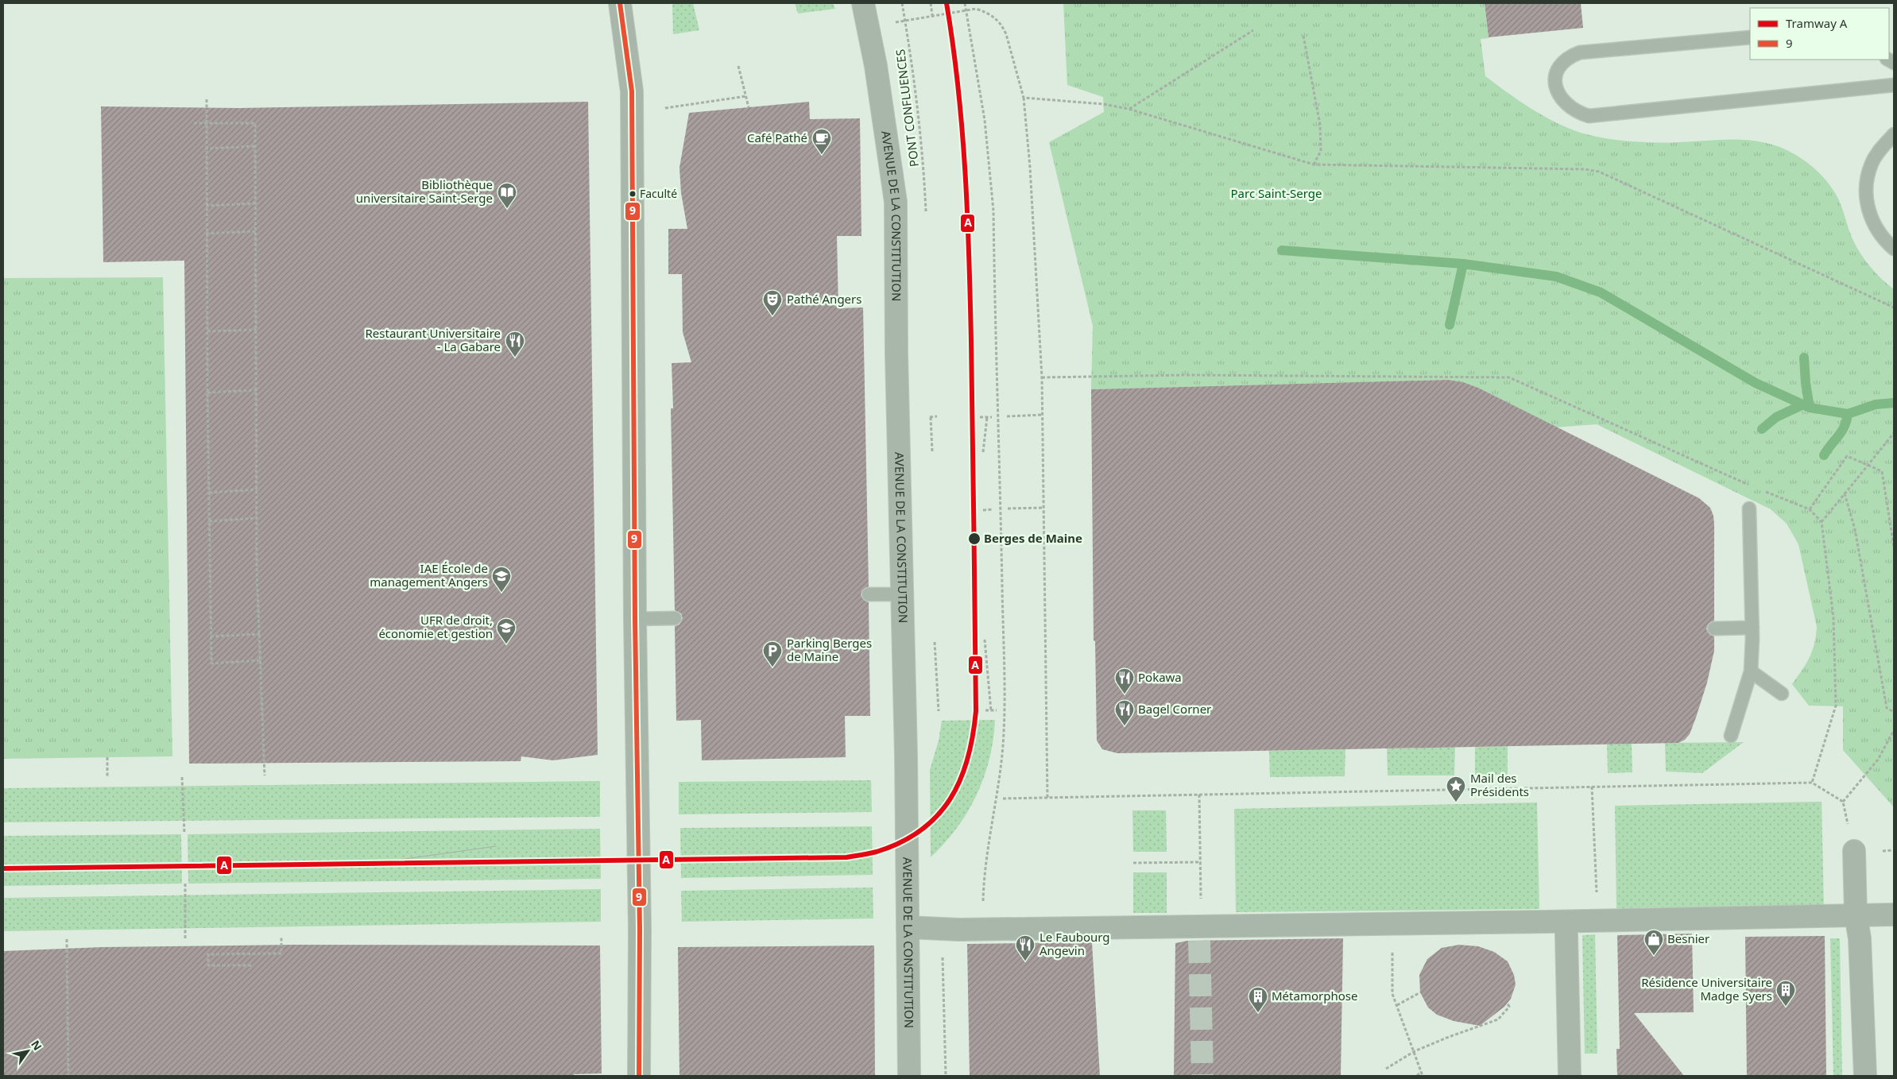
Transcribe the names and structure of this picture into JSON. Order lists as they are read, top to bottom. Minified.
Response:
{"streets":{"street":["AVENUE DE LA CONSTITUTION"],"path":["PONT CONFLUENCES"]},"parks":["Parc Saint-Serge"],"places":{"cafe":["Café Pathé"],"other":["Faculté","Berges de Maine"],"library":["Bibliothèque universitaire Saint-Serge"],"theatre":["Pathé Angers"],"restaurant":["Restaurant Universitaire - La Gabare","Pokawa","Bagel Corner","Le Faubourg Angevin"],"school or university":["IAE École de management Angers","UFR de droit, économie et gestion"],"parking":["Parking Berges de Maine"],"place":["Mail des Présidents"],"shop":["Besnier"],"building":["Résidence Universitaire Madge Syers","Métamorphose"]},"lines":["tram line A","transit line 9"],"legend":["Tramway A","9"],"north":"top right"}
